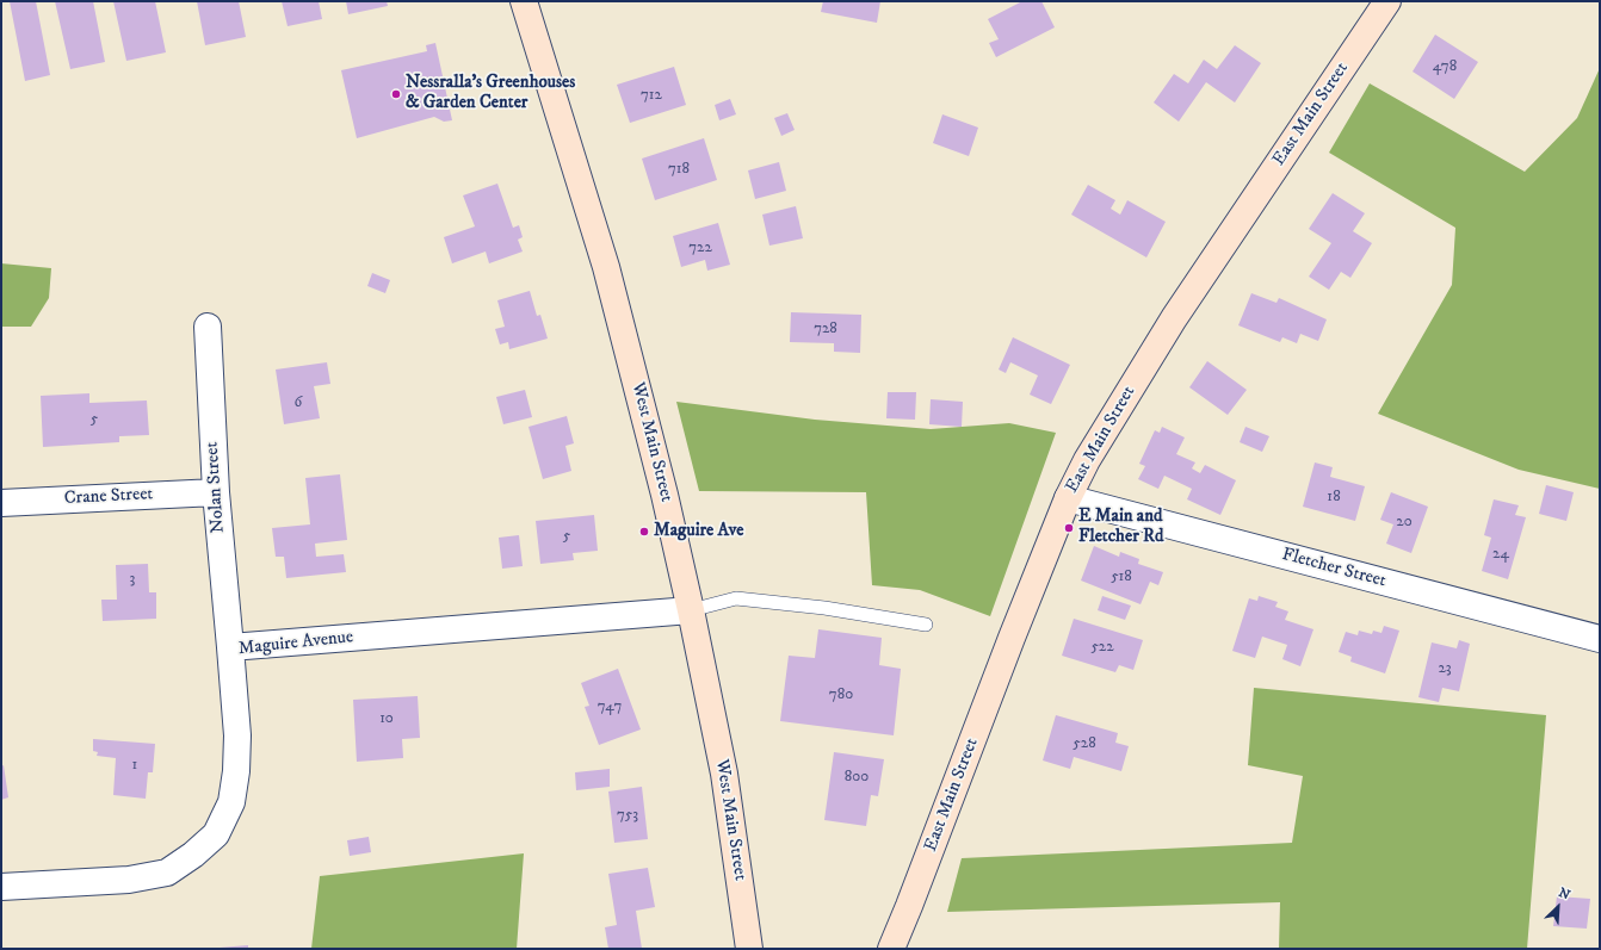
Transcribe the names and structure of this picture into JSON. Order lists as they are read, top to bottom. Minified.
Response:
{"streets":{"main road":["East Main Street","West Main Street"],"street":["Nolan Street","Crane Street","Fletcher Street","Maguire Avenue"]},"crossings":[["East Main Street","Fletcher Street"],["West Main Street","Maguire Avenue"],["Nolan Street","Crane Street"],["Nolan Street","Maguire Avenue"]],"places":["Nessralla's Greenhouses & Garden Center","E Main and Fletcher Rd","Maguire Ave"],"house_numbers":["478","712","718","722","728","6","5","18","20","5","24","518","3","522","23","780","747","10","528","1","800","753"],"north":"top right"}
